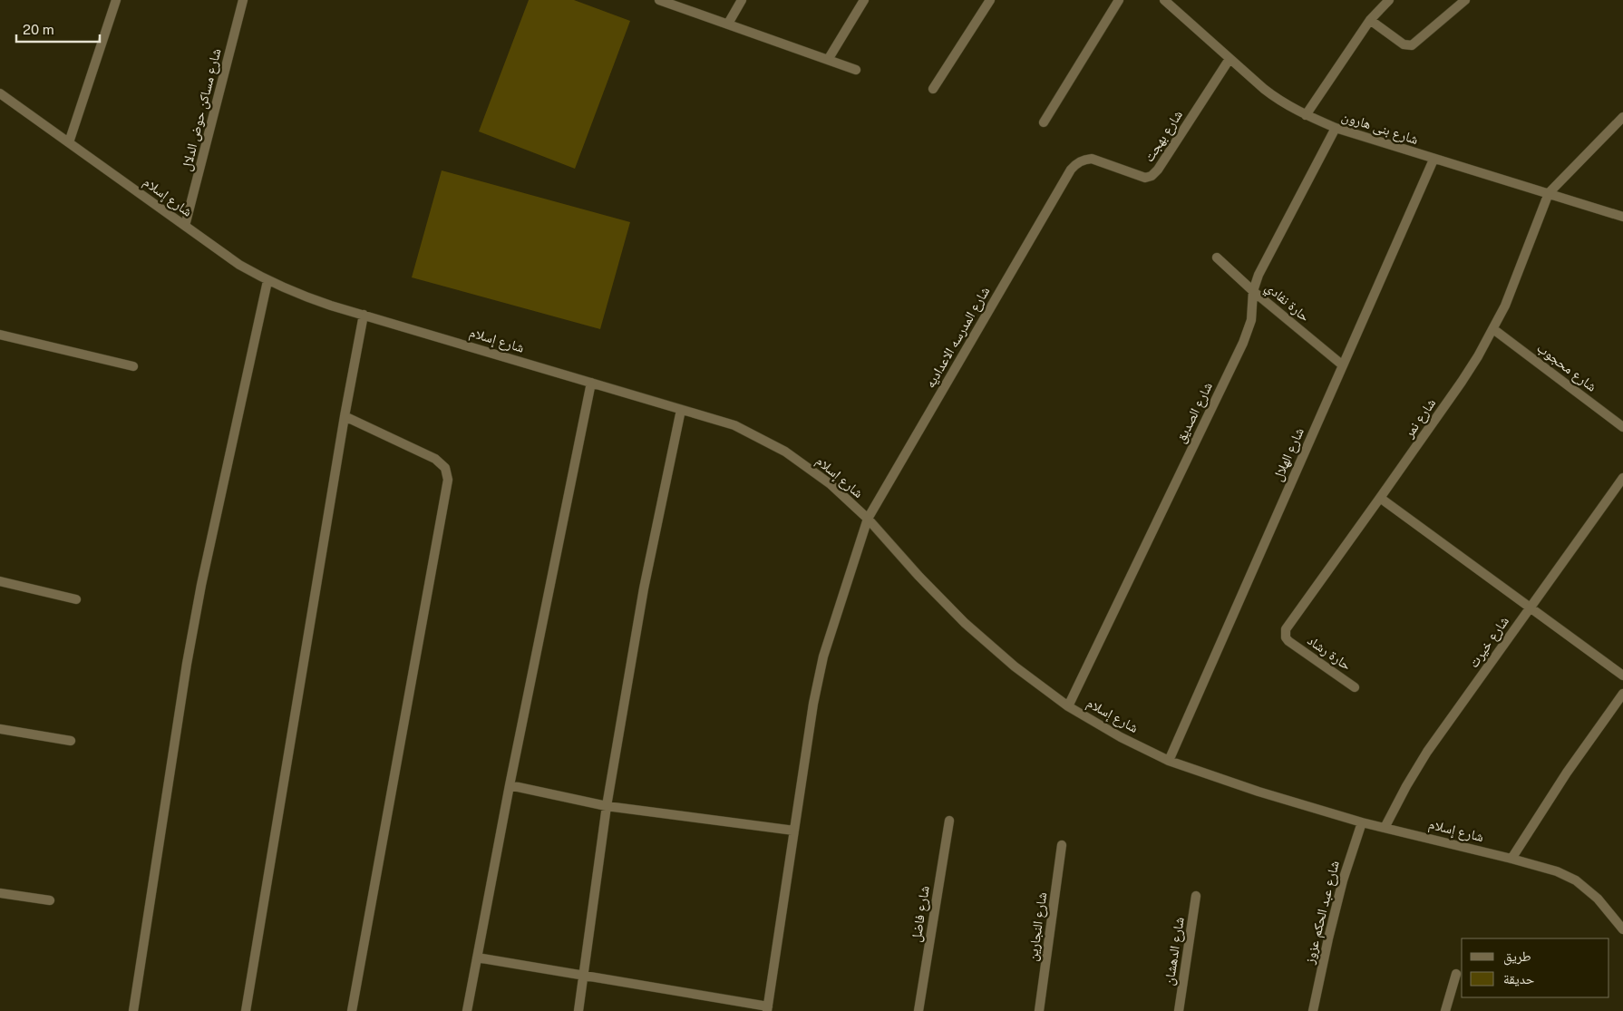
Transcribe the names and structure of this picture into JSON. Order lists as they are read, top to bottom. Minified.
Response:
{"streets":{"street":["شارع مساكن حوض الدلال","شارع بنى هارون","شارع بهجت","شارع إسلام","حارة نفادي","شارع المدرسه الاعداديه","شارع محجوب","شارع الصديق","شارع نمر","شارع الهلال","شارع خيرت","حارة رشاد","شارع عبد الحكم عزوز","شارع فاضل","شارع النجارين","شارع الدهشان"]},"crossings":[["شارع مساكن حوض الدلال","شارع إسلام"],["شارع بنى هارون","شارع بهجت"],["شارع بنى هارون","شارع الصديق"],["شارع بنى هارون","شارع نمر"],["شارع بنى هارون","شارع الهلال"],["شارع بهجت","شارع المدرسه الاعداديه"],["شارع إسلام","شارع المدرسه الاعداديه"],["شارع إسلام","شارع الصديق"],["شارع إسلام","شارع الهلال"],["شارع إسلام","شارع خيرت"],["شارع إسلام","شارع عبد الحكم عزوز"],["حارة نفادي","شارع الصديق"],["حارة نفادي","شارع الهلال"],["شارع محجوب","شارع نمر"],["شارع نمر","حارة رشاد"]],"legend":["طريق","حديقة"],"scale_bar":"20 m"}
